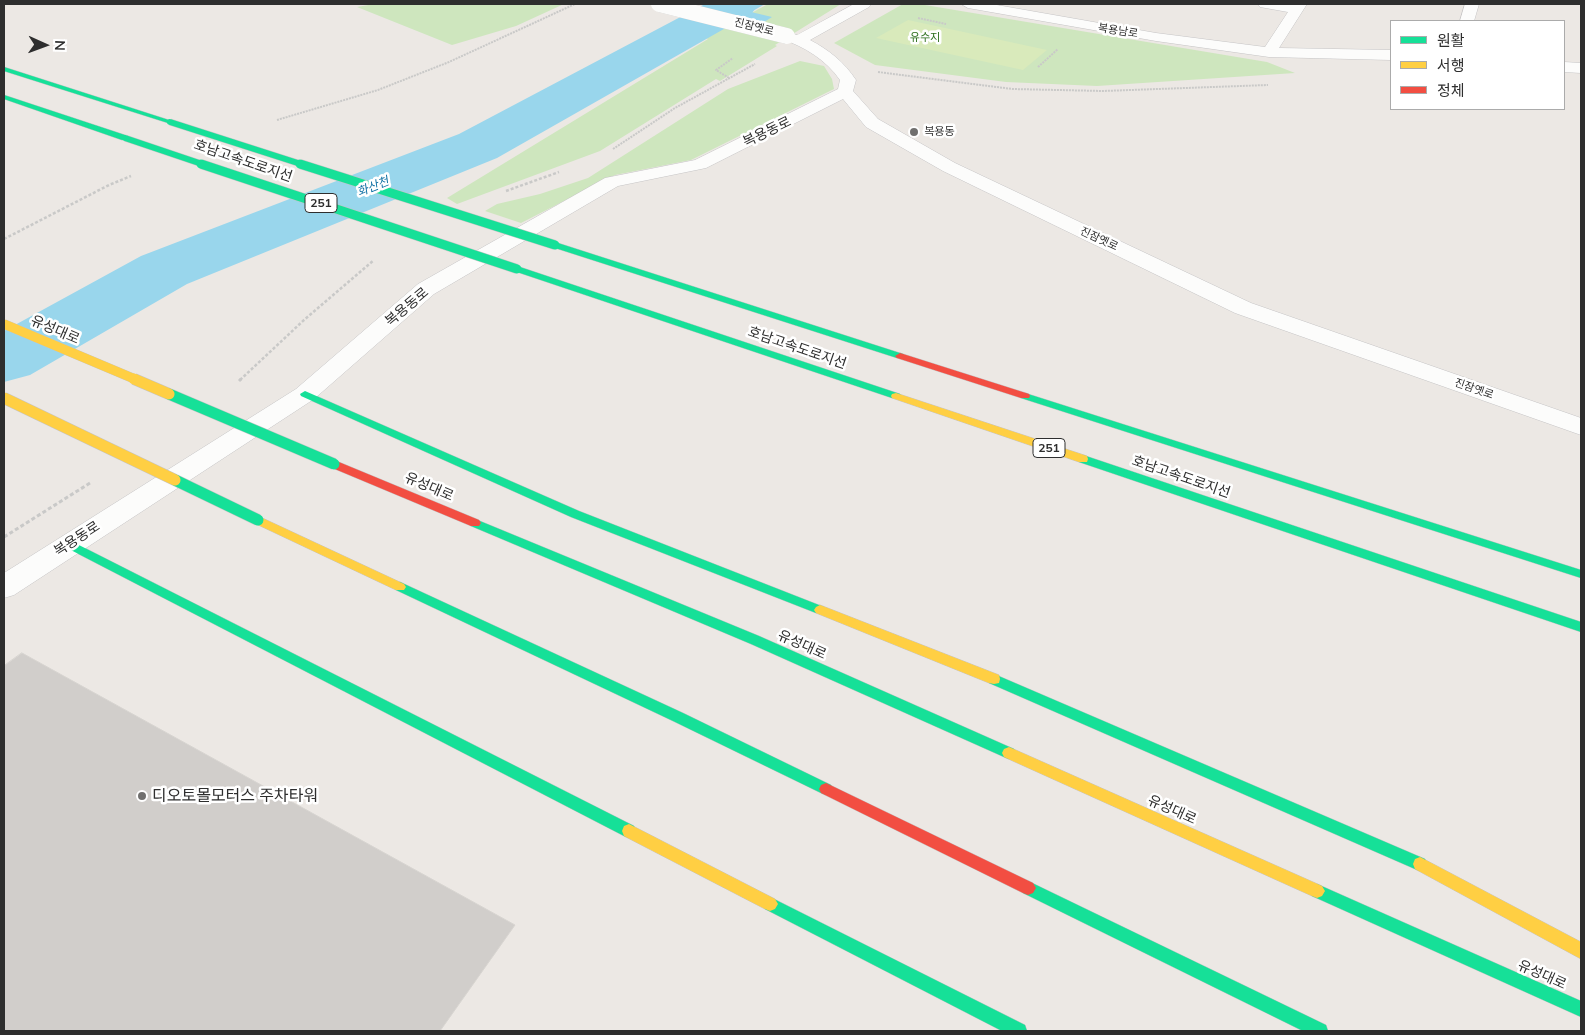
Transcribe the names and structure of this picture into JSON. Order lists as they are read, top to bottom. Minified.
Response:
{"streets":{"main road":["호남고속도로지선","251","유성대로"],"street":["진잠옛로","복용남로","복용동로"]},"crossings":[["진잠옛로","복용동로"]],"water":["화산천"],"parks":["유수지"],"places":["복용동","디오토몰모터스 주차타워"],"legend":["원활","서행","정체"],"north":"right"}
